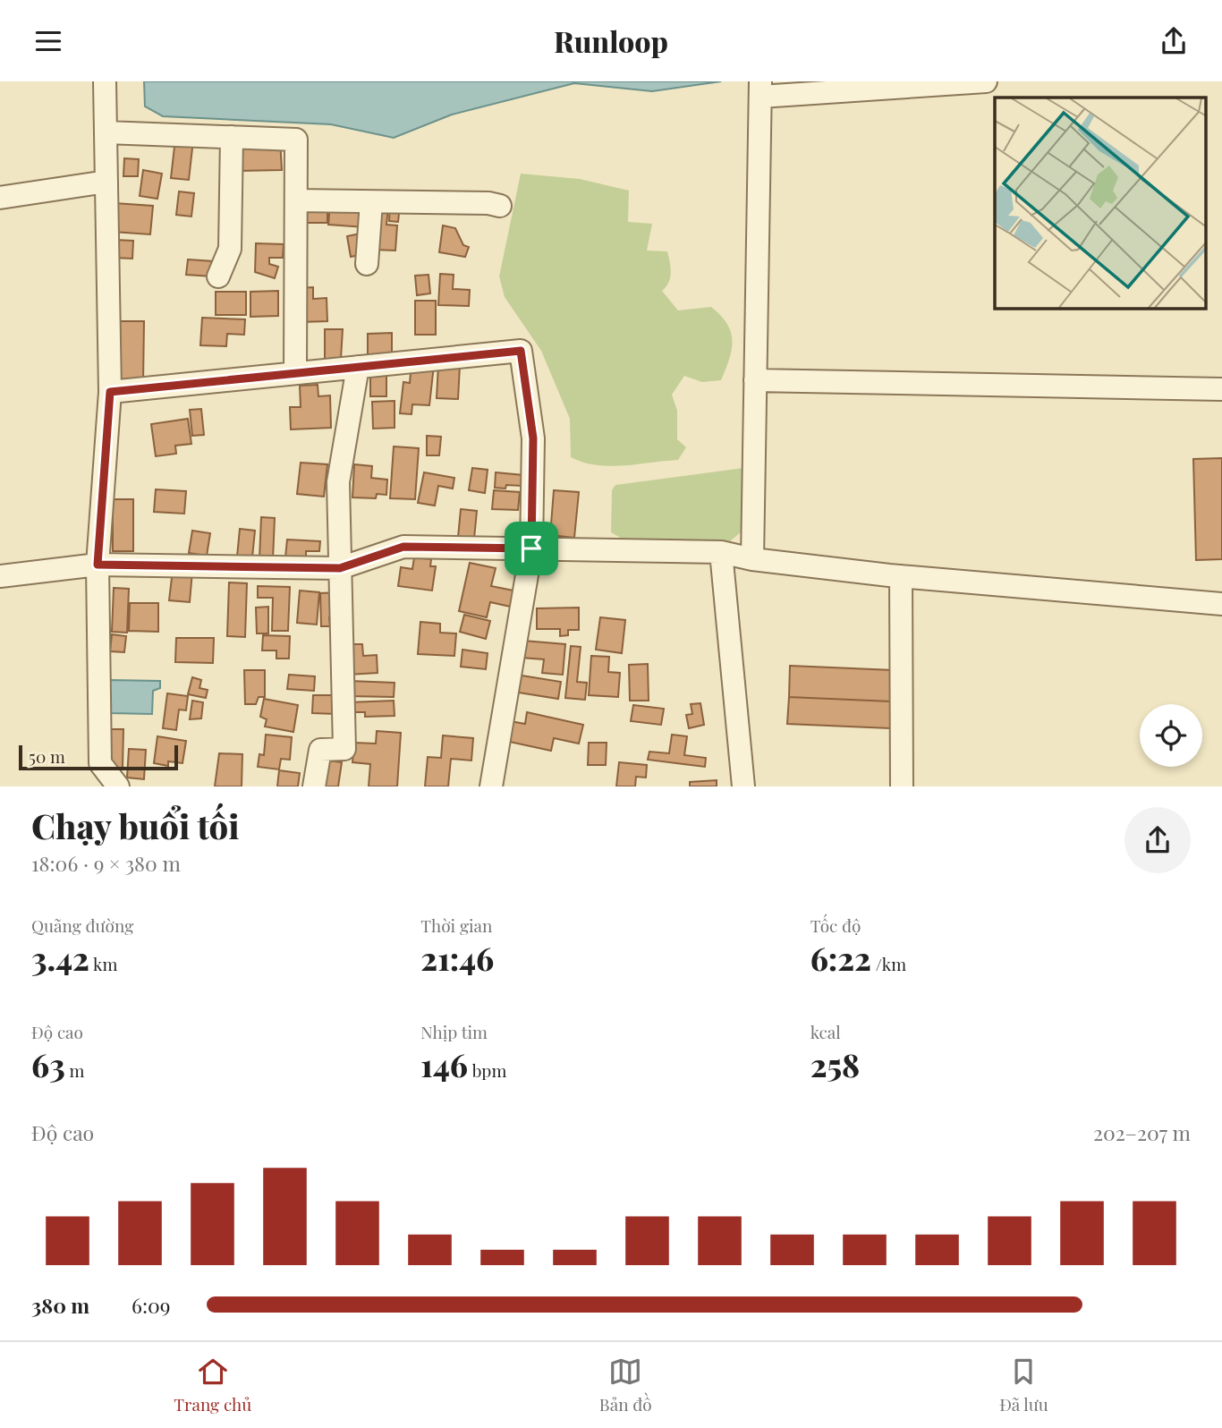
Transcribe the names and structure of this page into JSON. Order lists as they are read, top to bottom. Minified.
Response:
{"scale_bar":"50 m","page":{"header":"Runloop","scale":"50 m","heading":["Chạy buổi tối","18:06 · 9 × 380 m"],"stats":[["Quãng đường","3.42 km"],["Thời gian","21:46"],["Tốc độ","6:22 /km"],["Độ cao","63 m"],["Nhịp tim","146 bpm"],["kcal","258"]],"chart":["Độ cao","202–207 m"],"list":[{"name":"380 m","note":"6:09"}],"tabs":["Trang chủ","Bản đồ","Đã lưu"]}}
